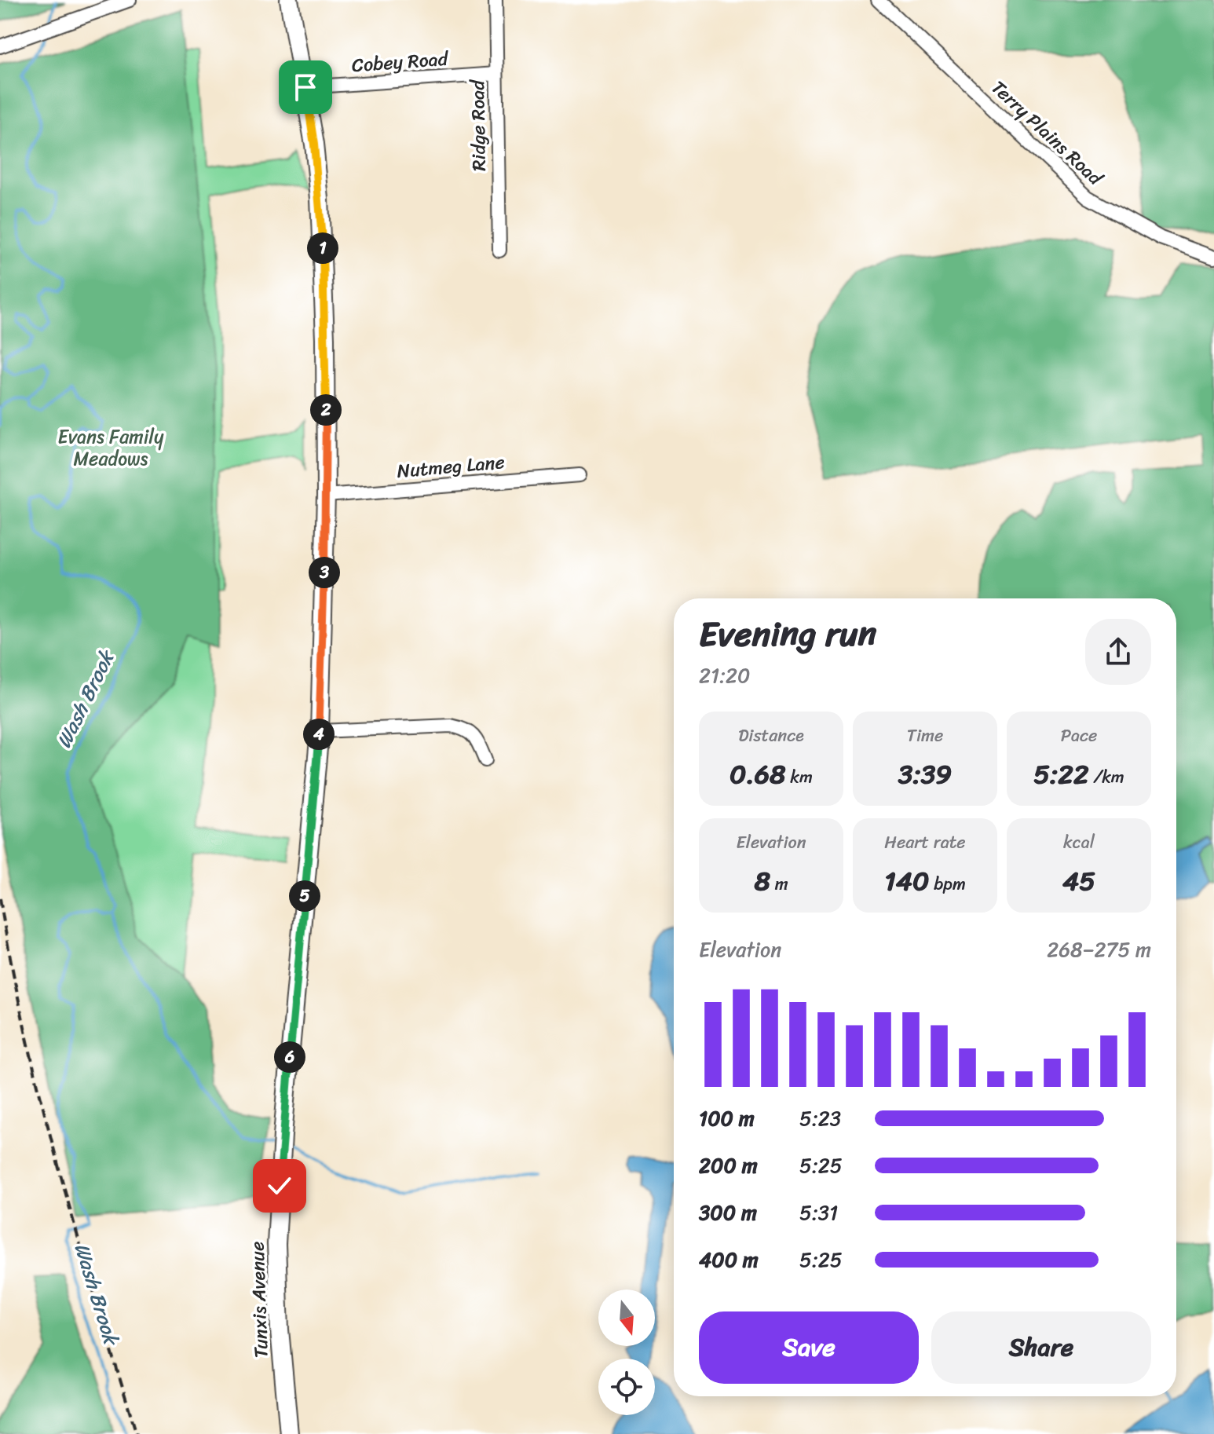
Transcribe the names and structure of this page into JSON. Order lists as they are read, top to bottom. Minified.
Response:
{"streets":{"main road":["Tunxis Avenue"],"street":["Cobey Road","Ridge Road","Terry Plains Road","Nutmeg Lane"]},"crossings":[["Cobey Road","Ridge Road"],["Cobey Road","Tunxis Avenue"],["Nutmeg Lane","Tunxis Avenue"]],"water":["Wash Brook"],"parks":["Evans Family Meadows"],"north":"bottom","page":{"pins":["1","2","3","4","5","6"],"heading":["Evening run","21:20"],"stats":[["Distance","0.68 km"],["Time","3:39"],["Pace","5:22 /km"],["Elevation","8 m"],["Heart rate","140 bpm"],["kcal","45"]],"chart":["Elevation","268–275 m"],"list":[{"name":"100 m","note":"5:23"},{"name":"200 m","note":"5:25"},{"name":"300 m","note":"5:31"},{"name":"400 m","note":"5:25"}],"buttons":["Save","Share"]}}
